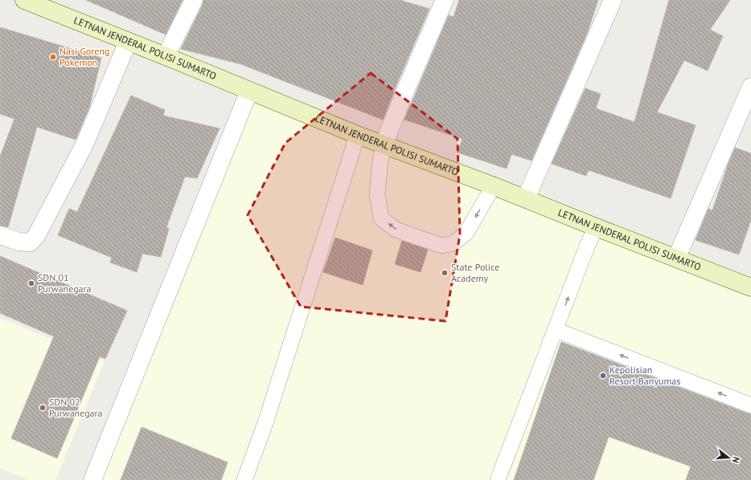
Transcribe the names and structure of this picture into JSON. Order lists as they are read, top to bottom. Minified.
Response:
{"streets":{"street":["LETNAN JENDERAL POLISI SUMARTO"]},"places":["Nasi Goreng Pokemon","State Police Academy","SDN 01 Purwanegara","Kepolisian Resort Banyumas","SDN 02 Purwanegara"],"north":"right"}
